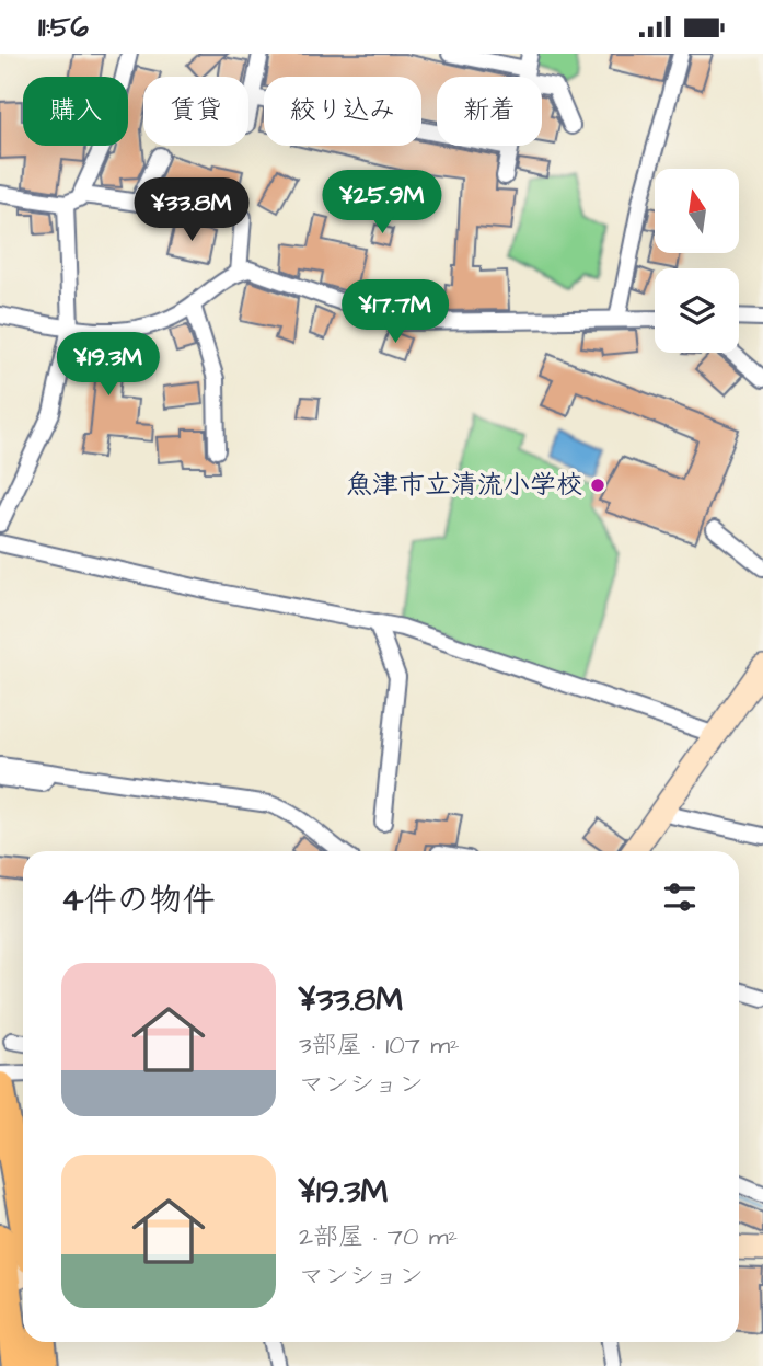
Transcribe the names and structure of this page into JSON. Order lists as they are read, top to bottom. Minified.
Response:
{"places":["魚津市立清流小学校"],"north":"top","page":{"status":"11:56","chip":["購入","賃貸","絞り込み","新着"],"price":["¥25.9M","¥33.8M","¥17.7M","¥19.3M"],"heading":"4件の物件","list":[{"name":"¥33.8M","note":"3部屋 · 107 m² · マンション"},{"name":"¥19.3M","note":"2部屋 · 70 m² · マンション"}]}}
